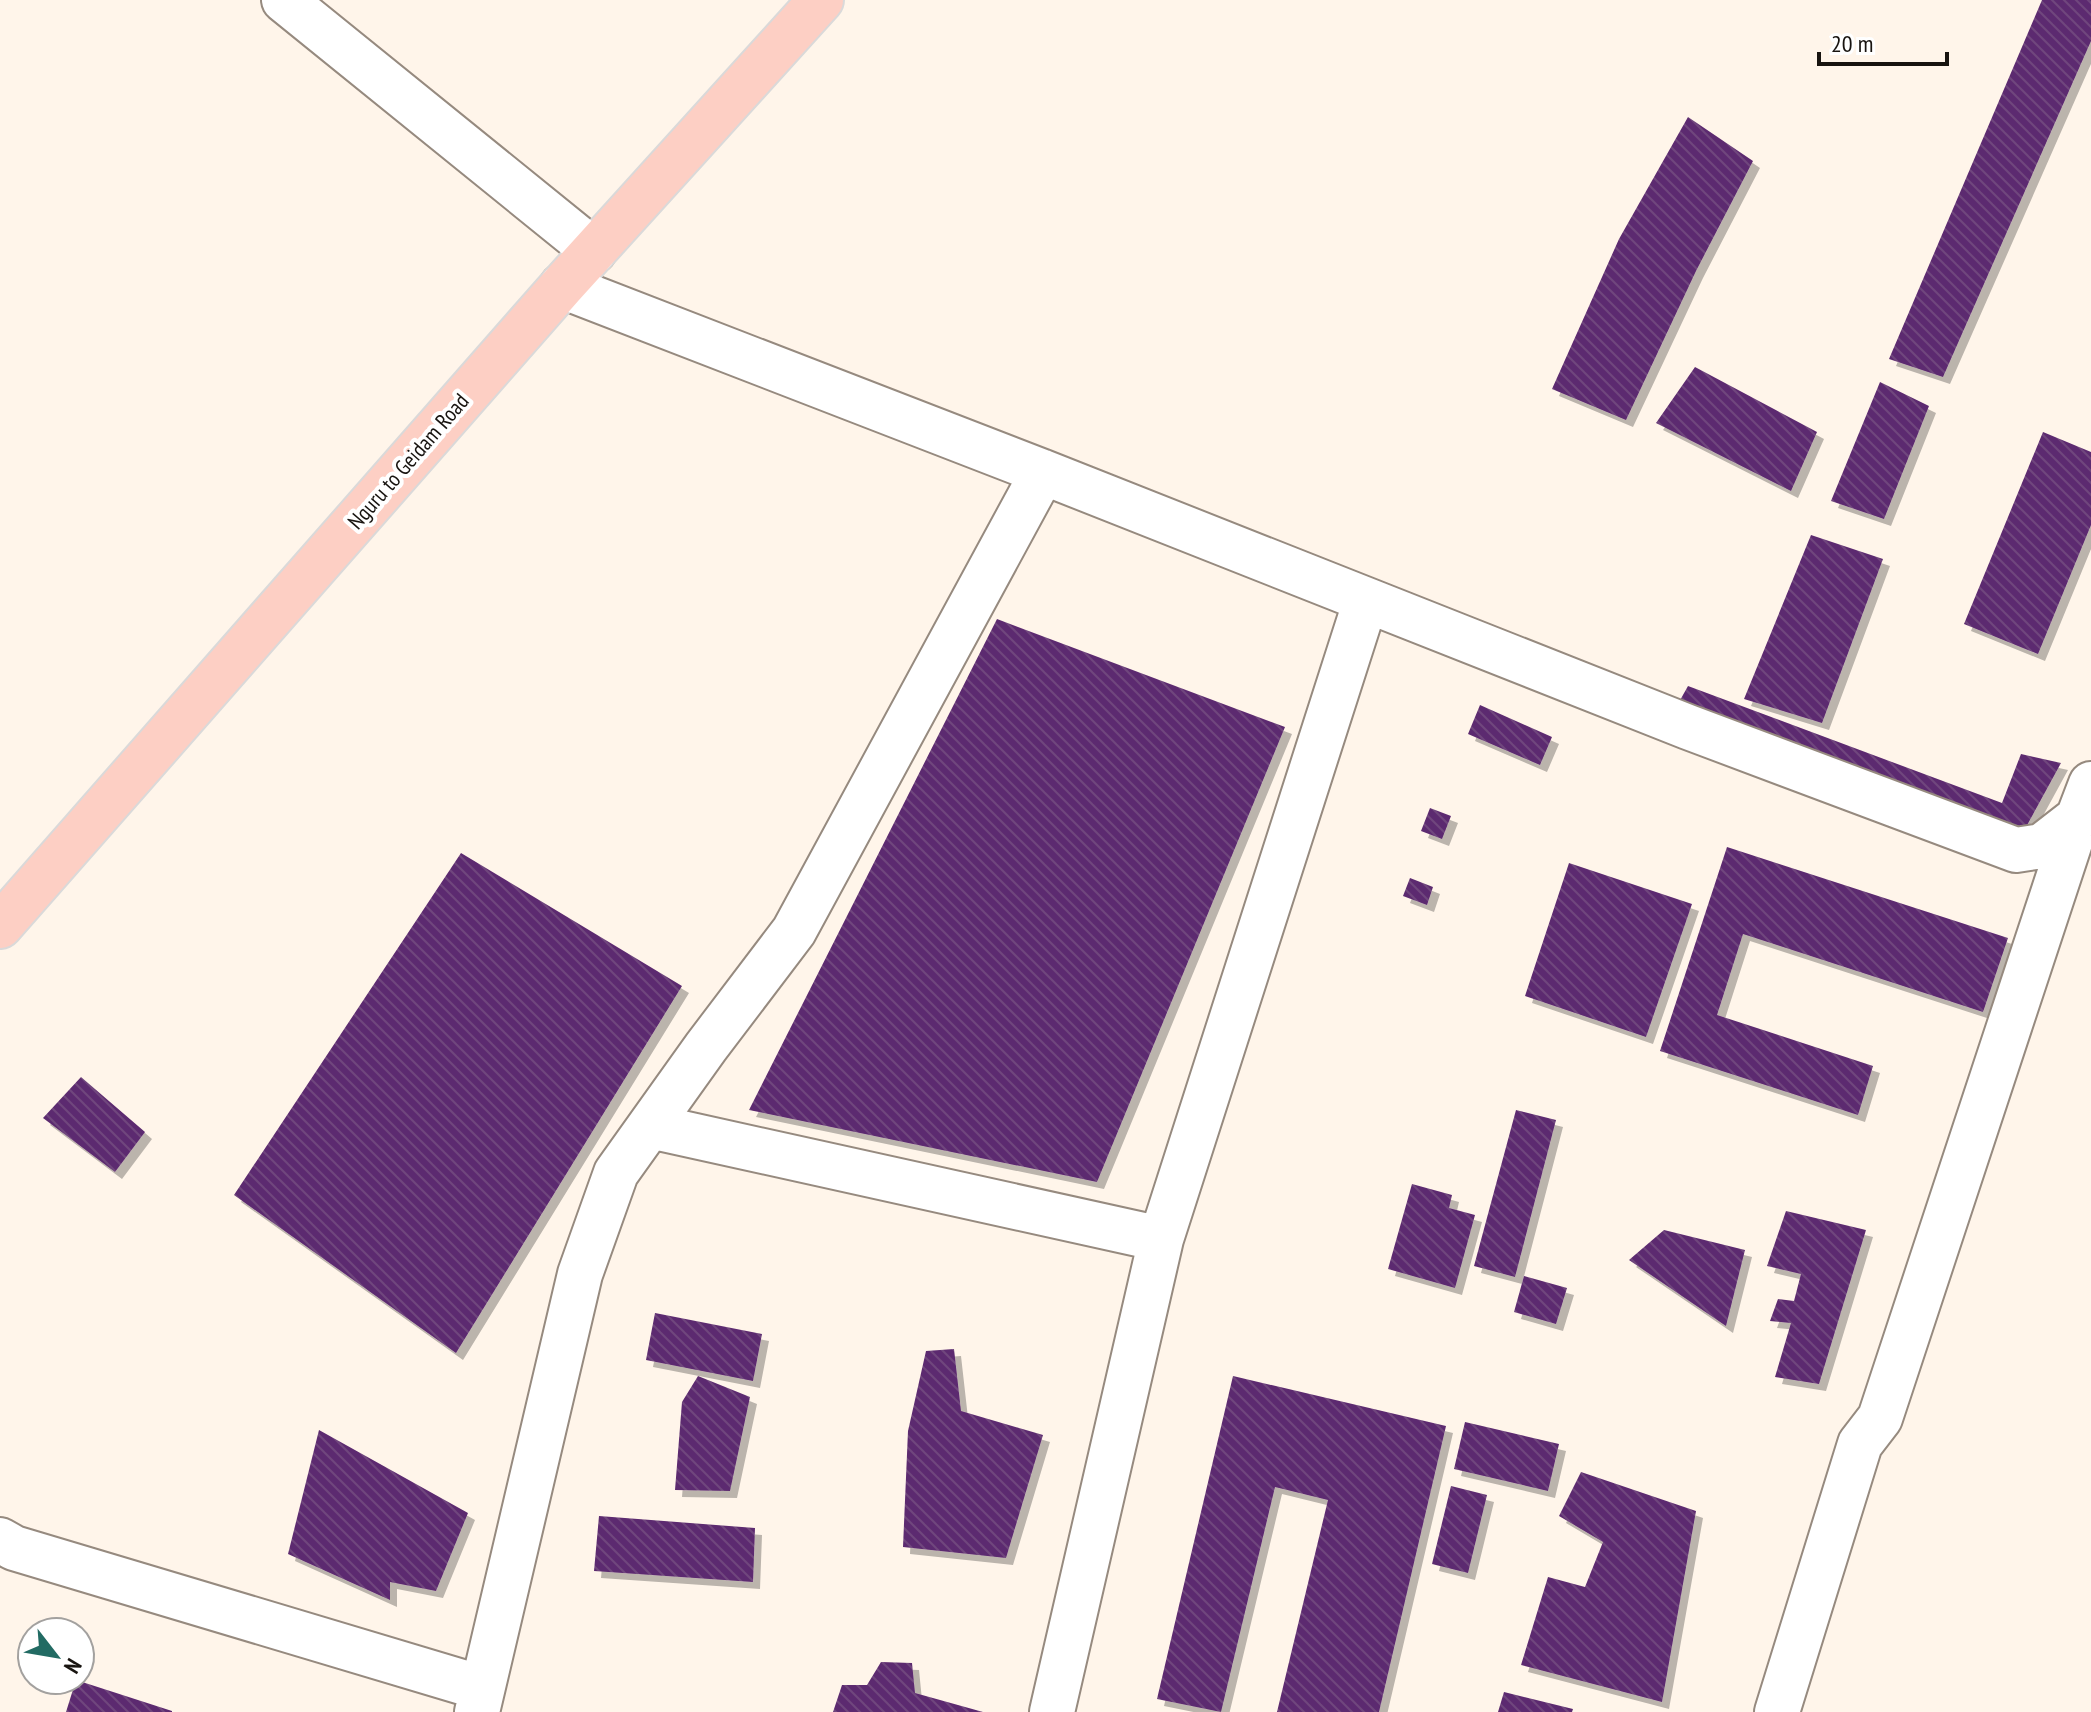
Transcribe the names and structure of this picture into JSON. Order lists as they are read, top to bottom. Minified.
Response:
{"streets":{"main road":["Nguru to Geidam Road"]},"scale_bar":"20 m","north":"bottom right"}
